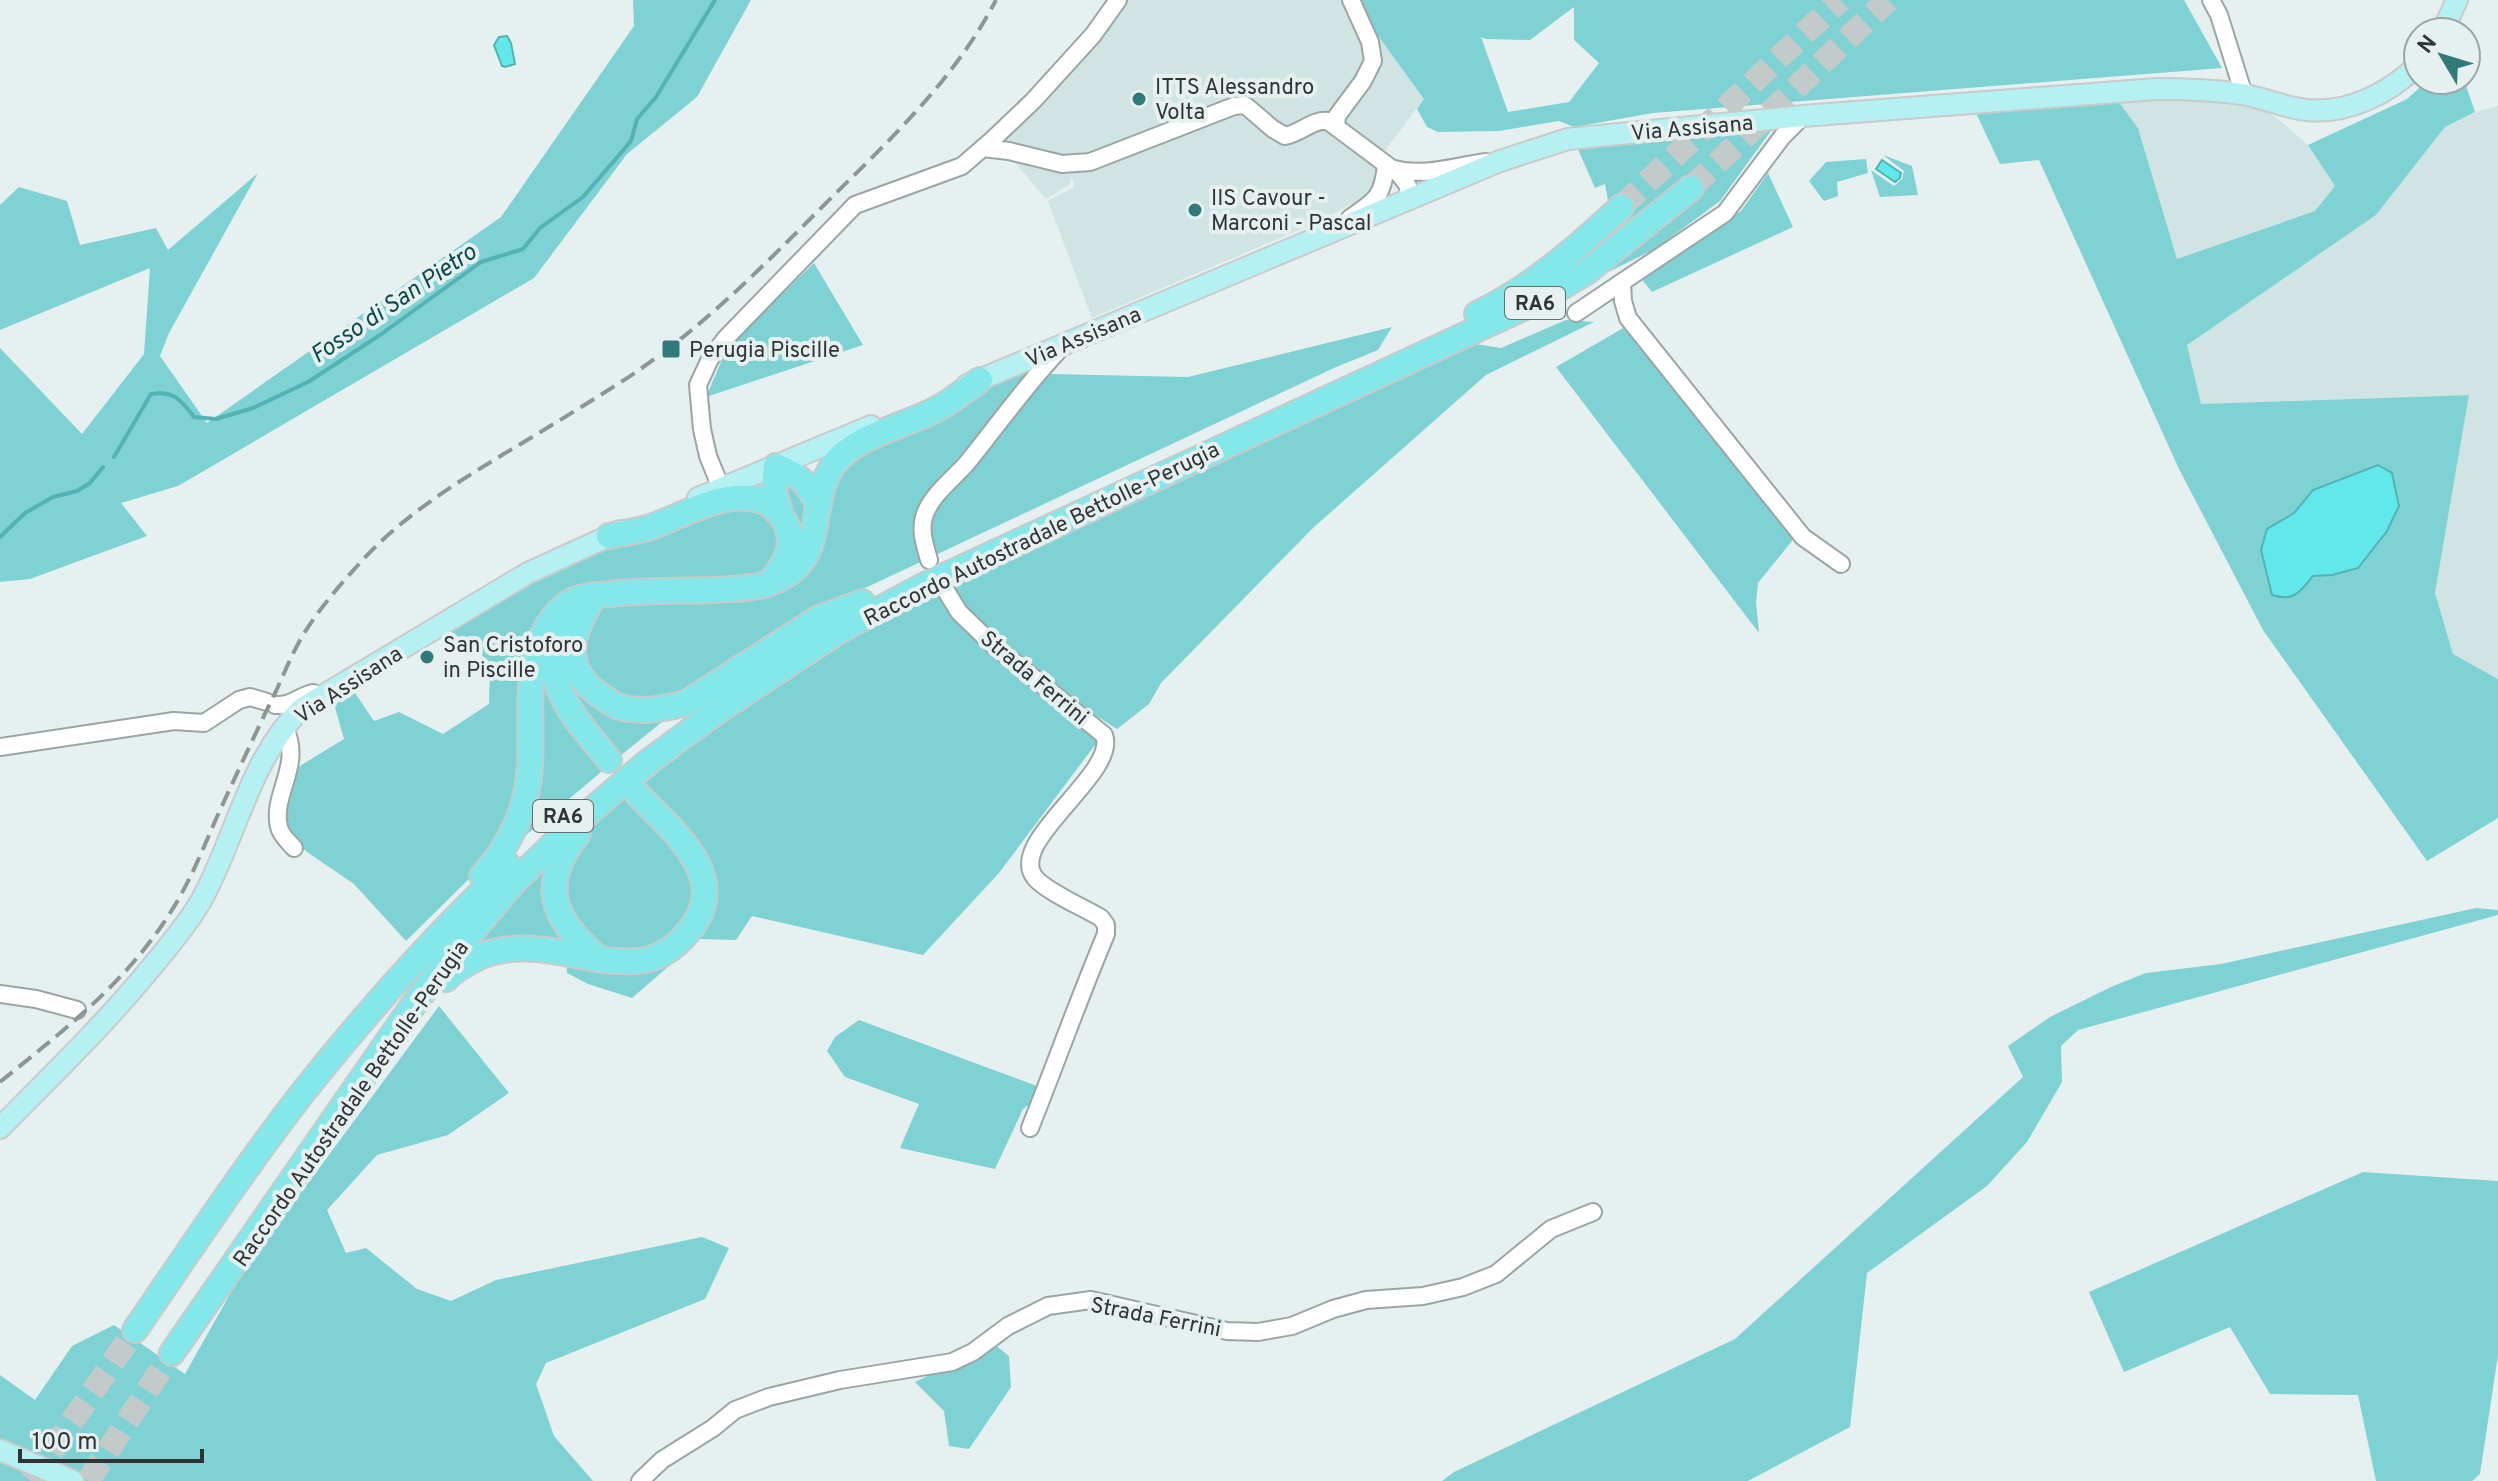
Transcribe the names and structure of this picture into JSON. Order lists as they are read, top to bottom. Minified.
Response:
{"streets":{"highway":["RA6","Raccordo Autostradale Bettolle-Perugia"],"main road":["Via Assisana"],"street":["Strada Ferrini"]},"crossings":[["RA6","Raccordo Autostradale Bettolle-Perugia"]],"water":["Fosso di San Pietro"],"places":{"other":["ITTS Alessandro Volta","IIS Cavour - Marconi - Pascal","San Cristoforo in Piscille"],"transit":["Perugia Piscille"]},"scale_bar":"100 m","north":"top left"}
